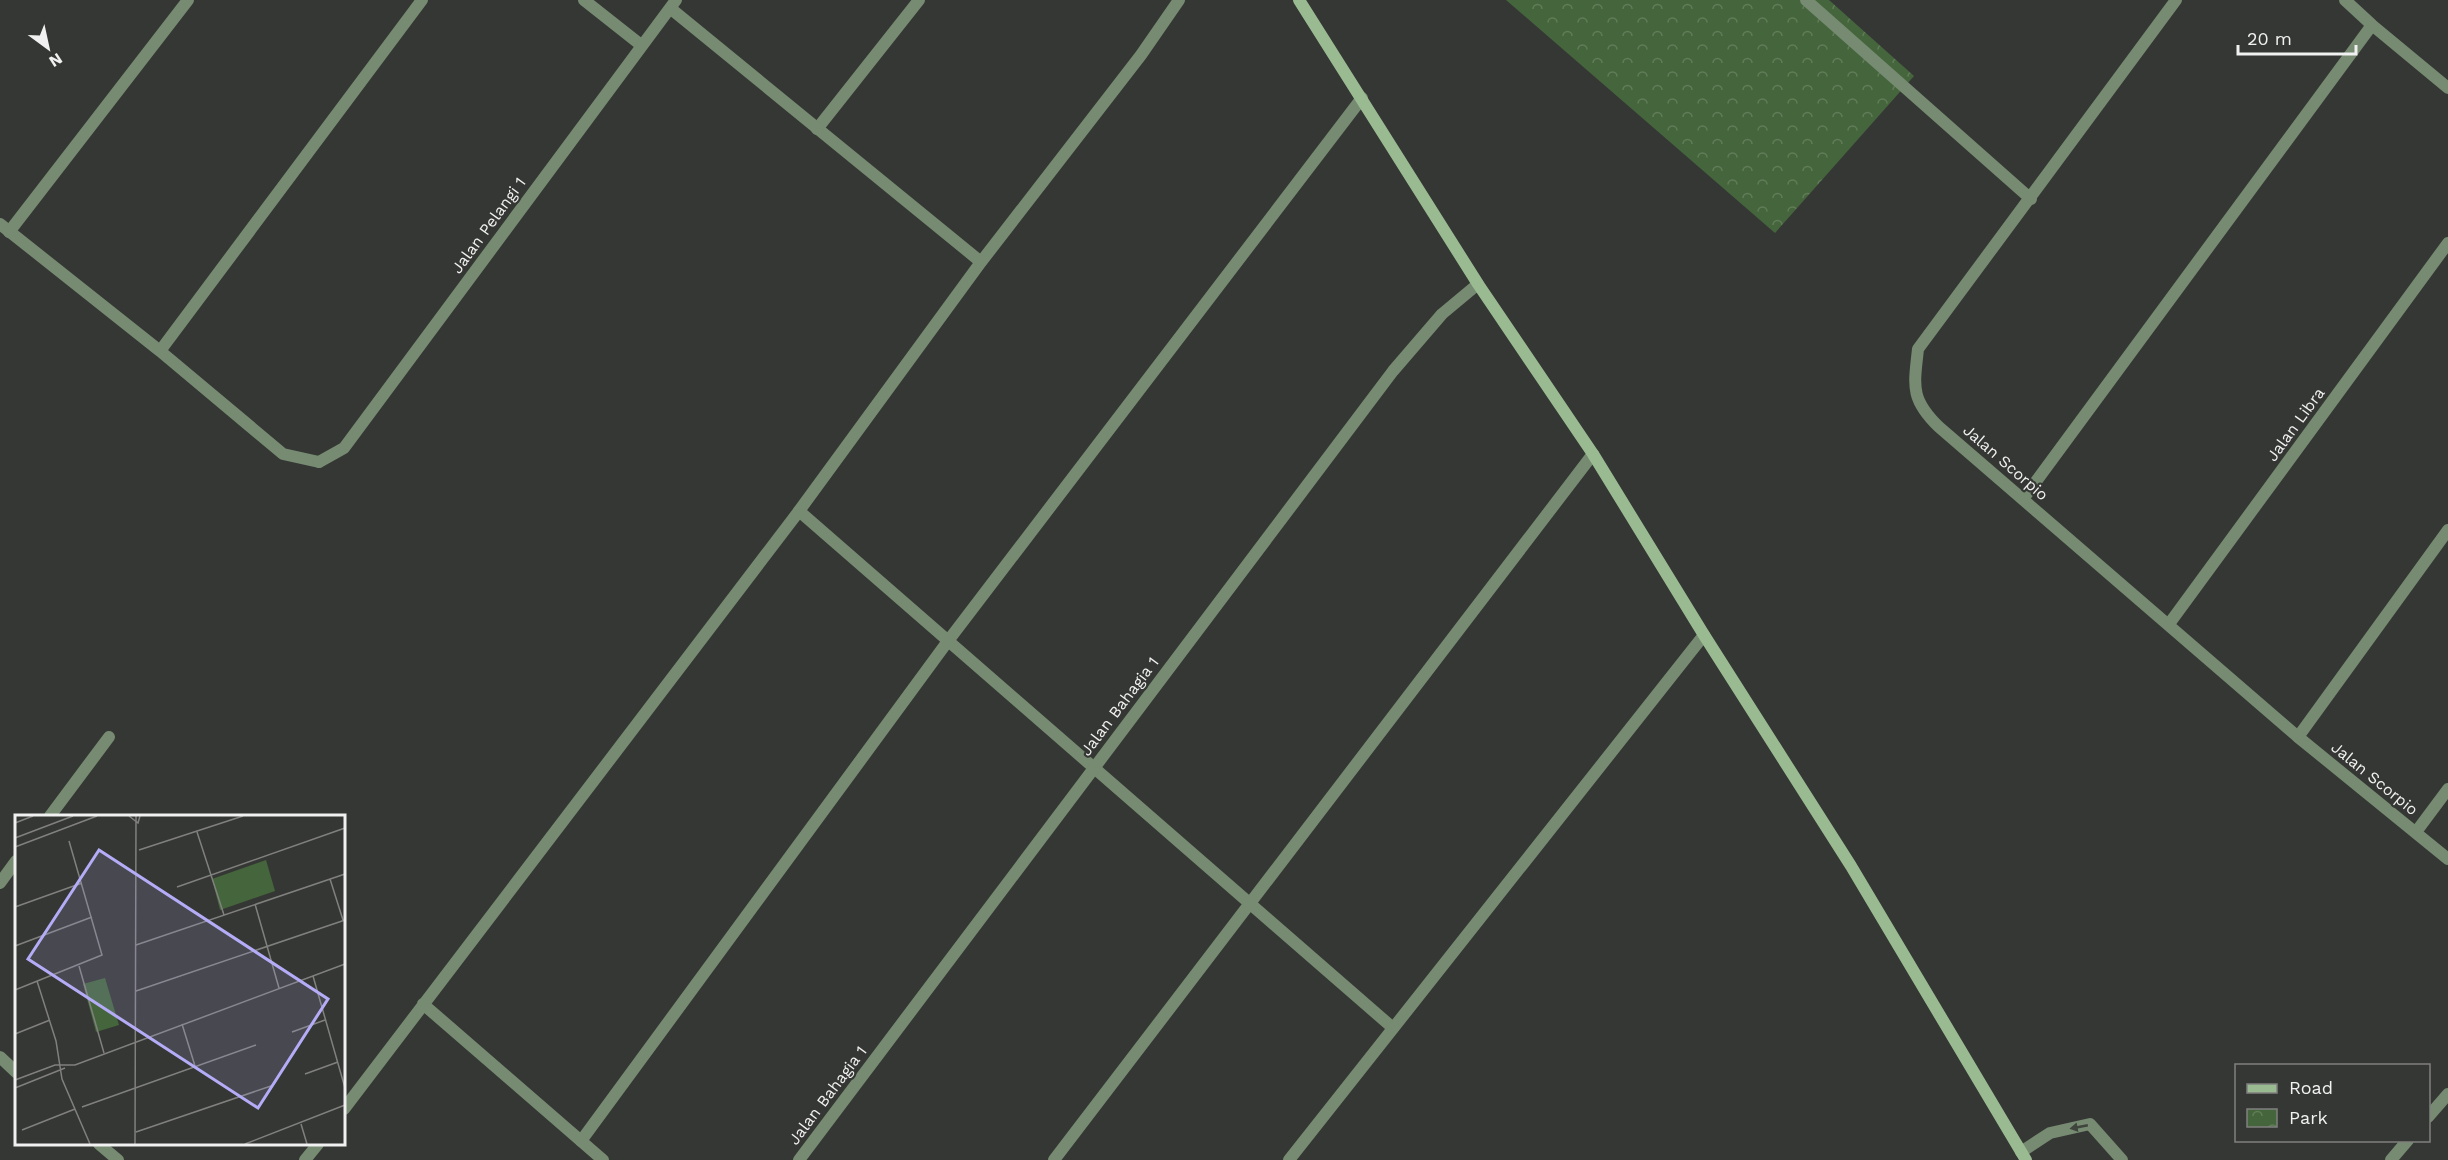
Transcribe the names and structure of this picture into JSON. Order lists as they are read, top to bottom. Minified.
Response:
{"streets":{"street":["Jalan Pelangi 1","Jalan Libra","Jalan Scorpio","Jalan Bahagia 1"]},"crossings":[["Jalan Libra","Jalan Scorpio"]],"legend":["Road","Park"],"scale_bar":"20 m","north":"bottom right"}
